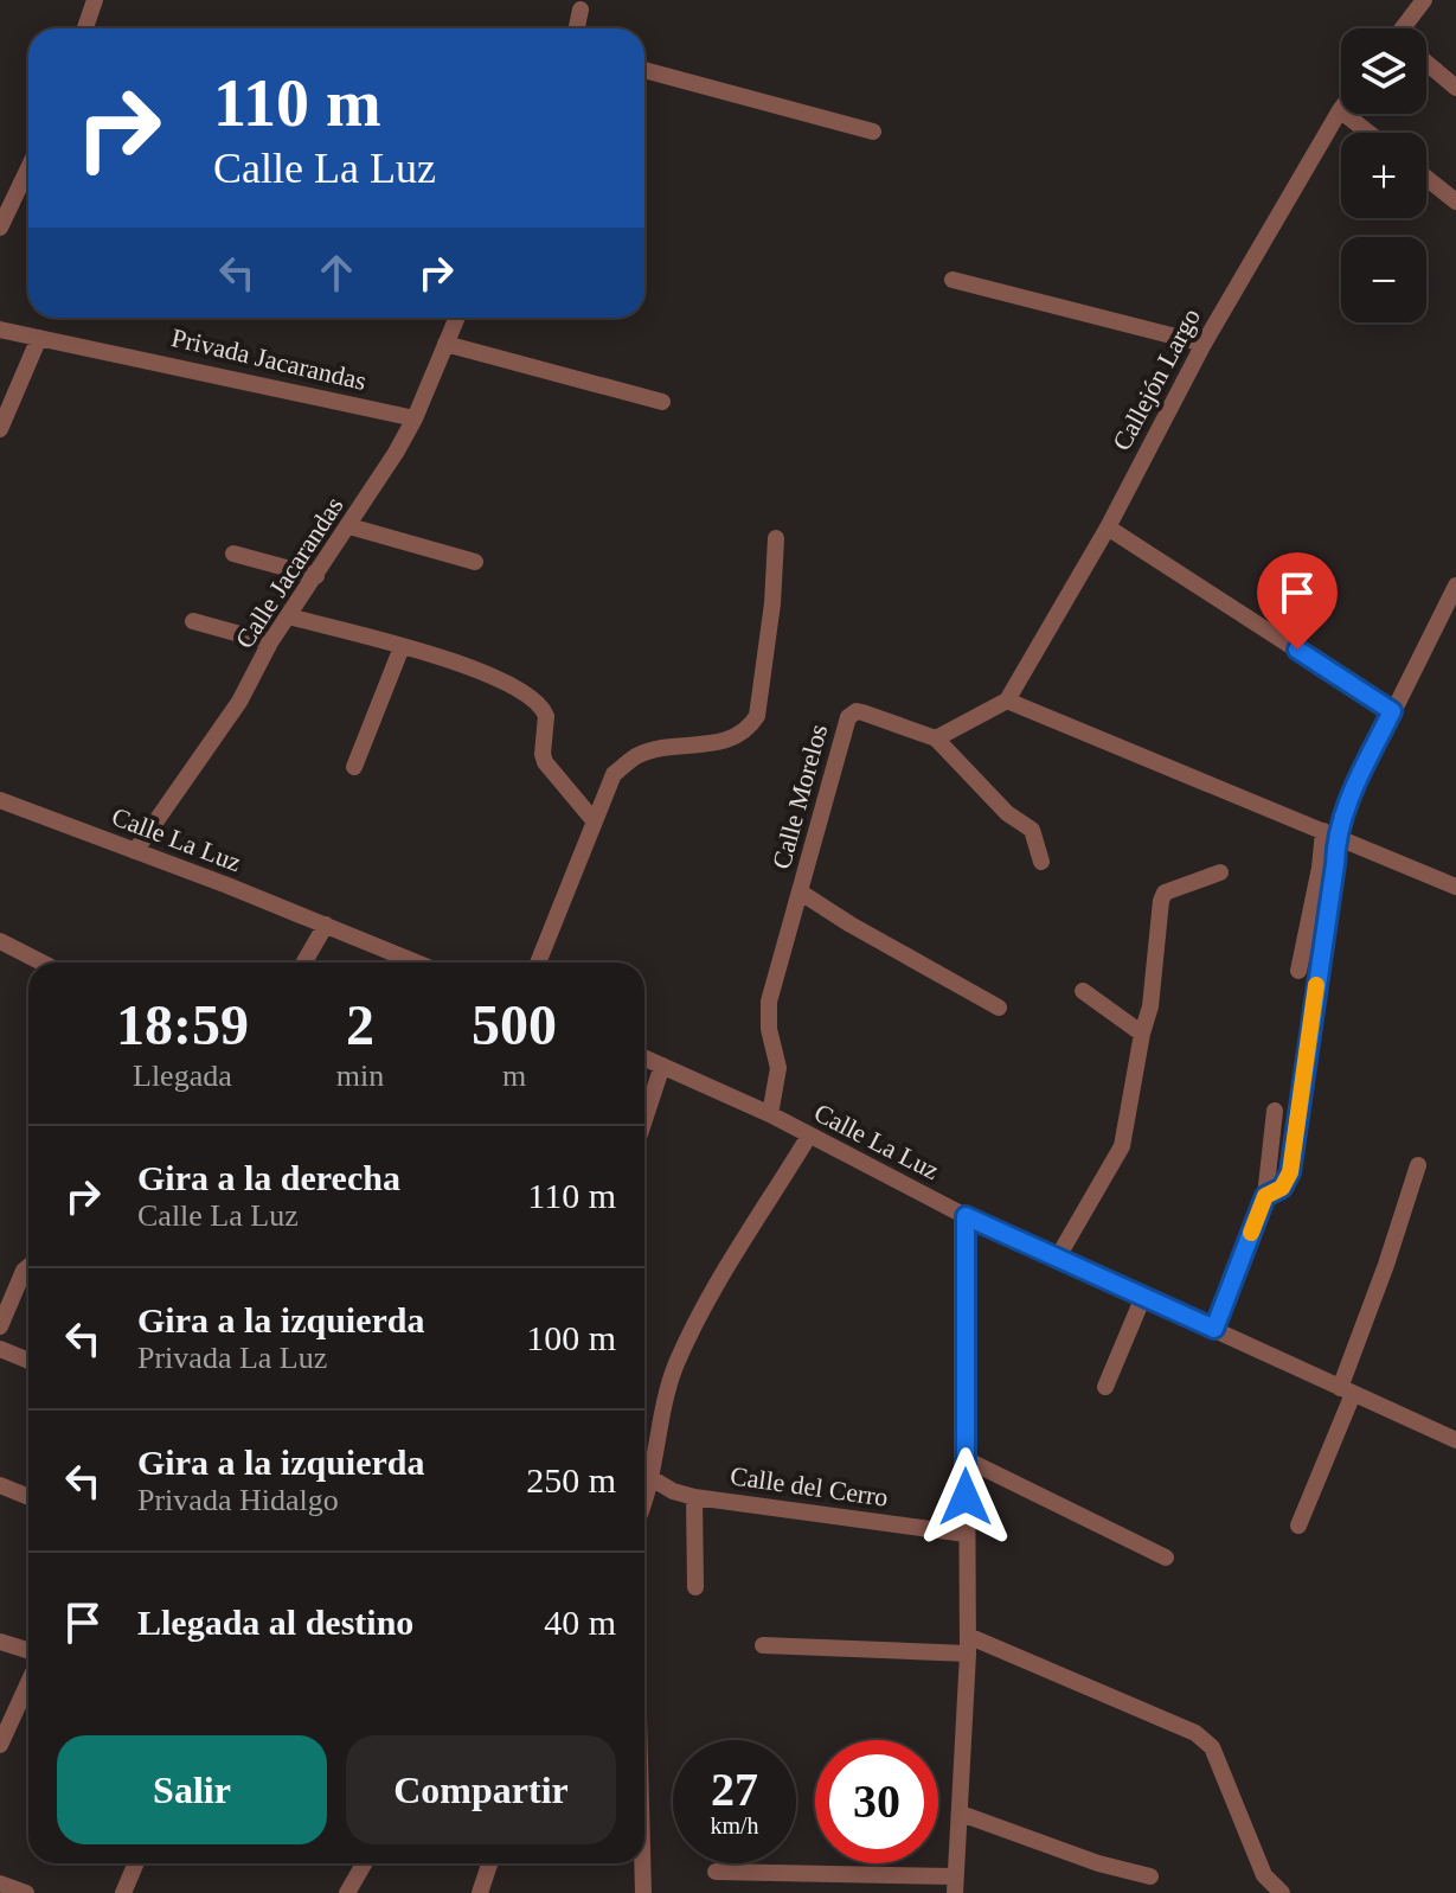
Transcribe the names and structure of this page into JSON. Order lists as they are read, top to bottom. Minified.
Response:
{"streets":{"street":["Privada Jacarandas","Callejón Largo","Calle Jacarandas","Calle Morelos","Calle La Luz","Calle del Cerro"]},"crossings":[["Privada Jacarandas","Calle Jacarandas"],["Calle Jacarandas","Calle La Luz"],["Calle Morelos","Calle La Luz"]],"page":{"map_buttons":["+","−"],"turn":["110 m","Calle La Luz"],"eta":["18:59","Llegada","2","min","500","m"],"list":[{"name":"Gira a la derecha","note":"Calle La Luz","value":"110 m"},{"name":"Gira a la izquierda","note":"Privada La Luz","value":"100 m"},{"name":"Gira a la izquierda","note":"Privada Hidalgo","value":"250 m"},{"name":"Llegada al destino","value":"40 m"}],"buttons":["Salir","Compartir"],"speed":"27 km/h","limit":"30"}}
